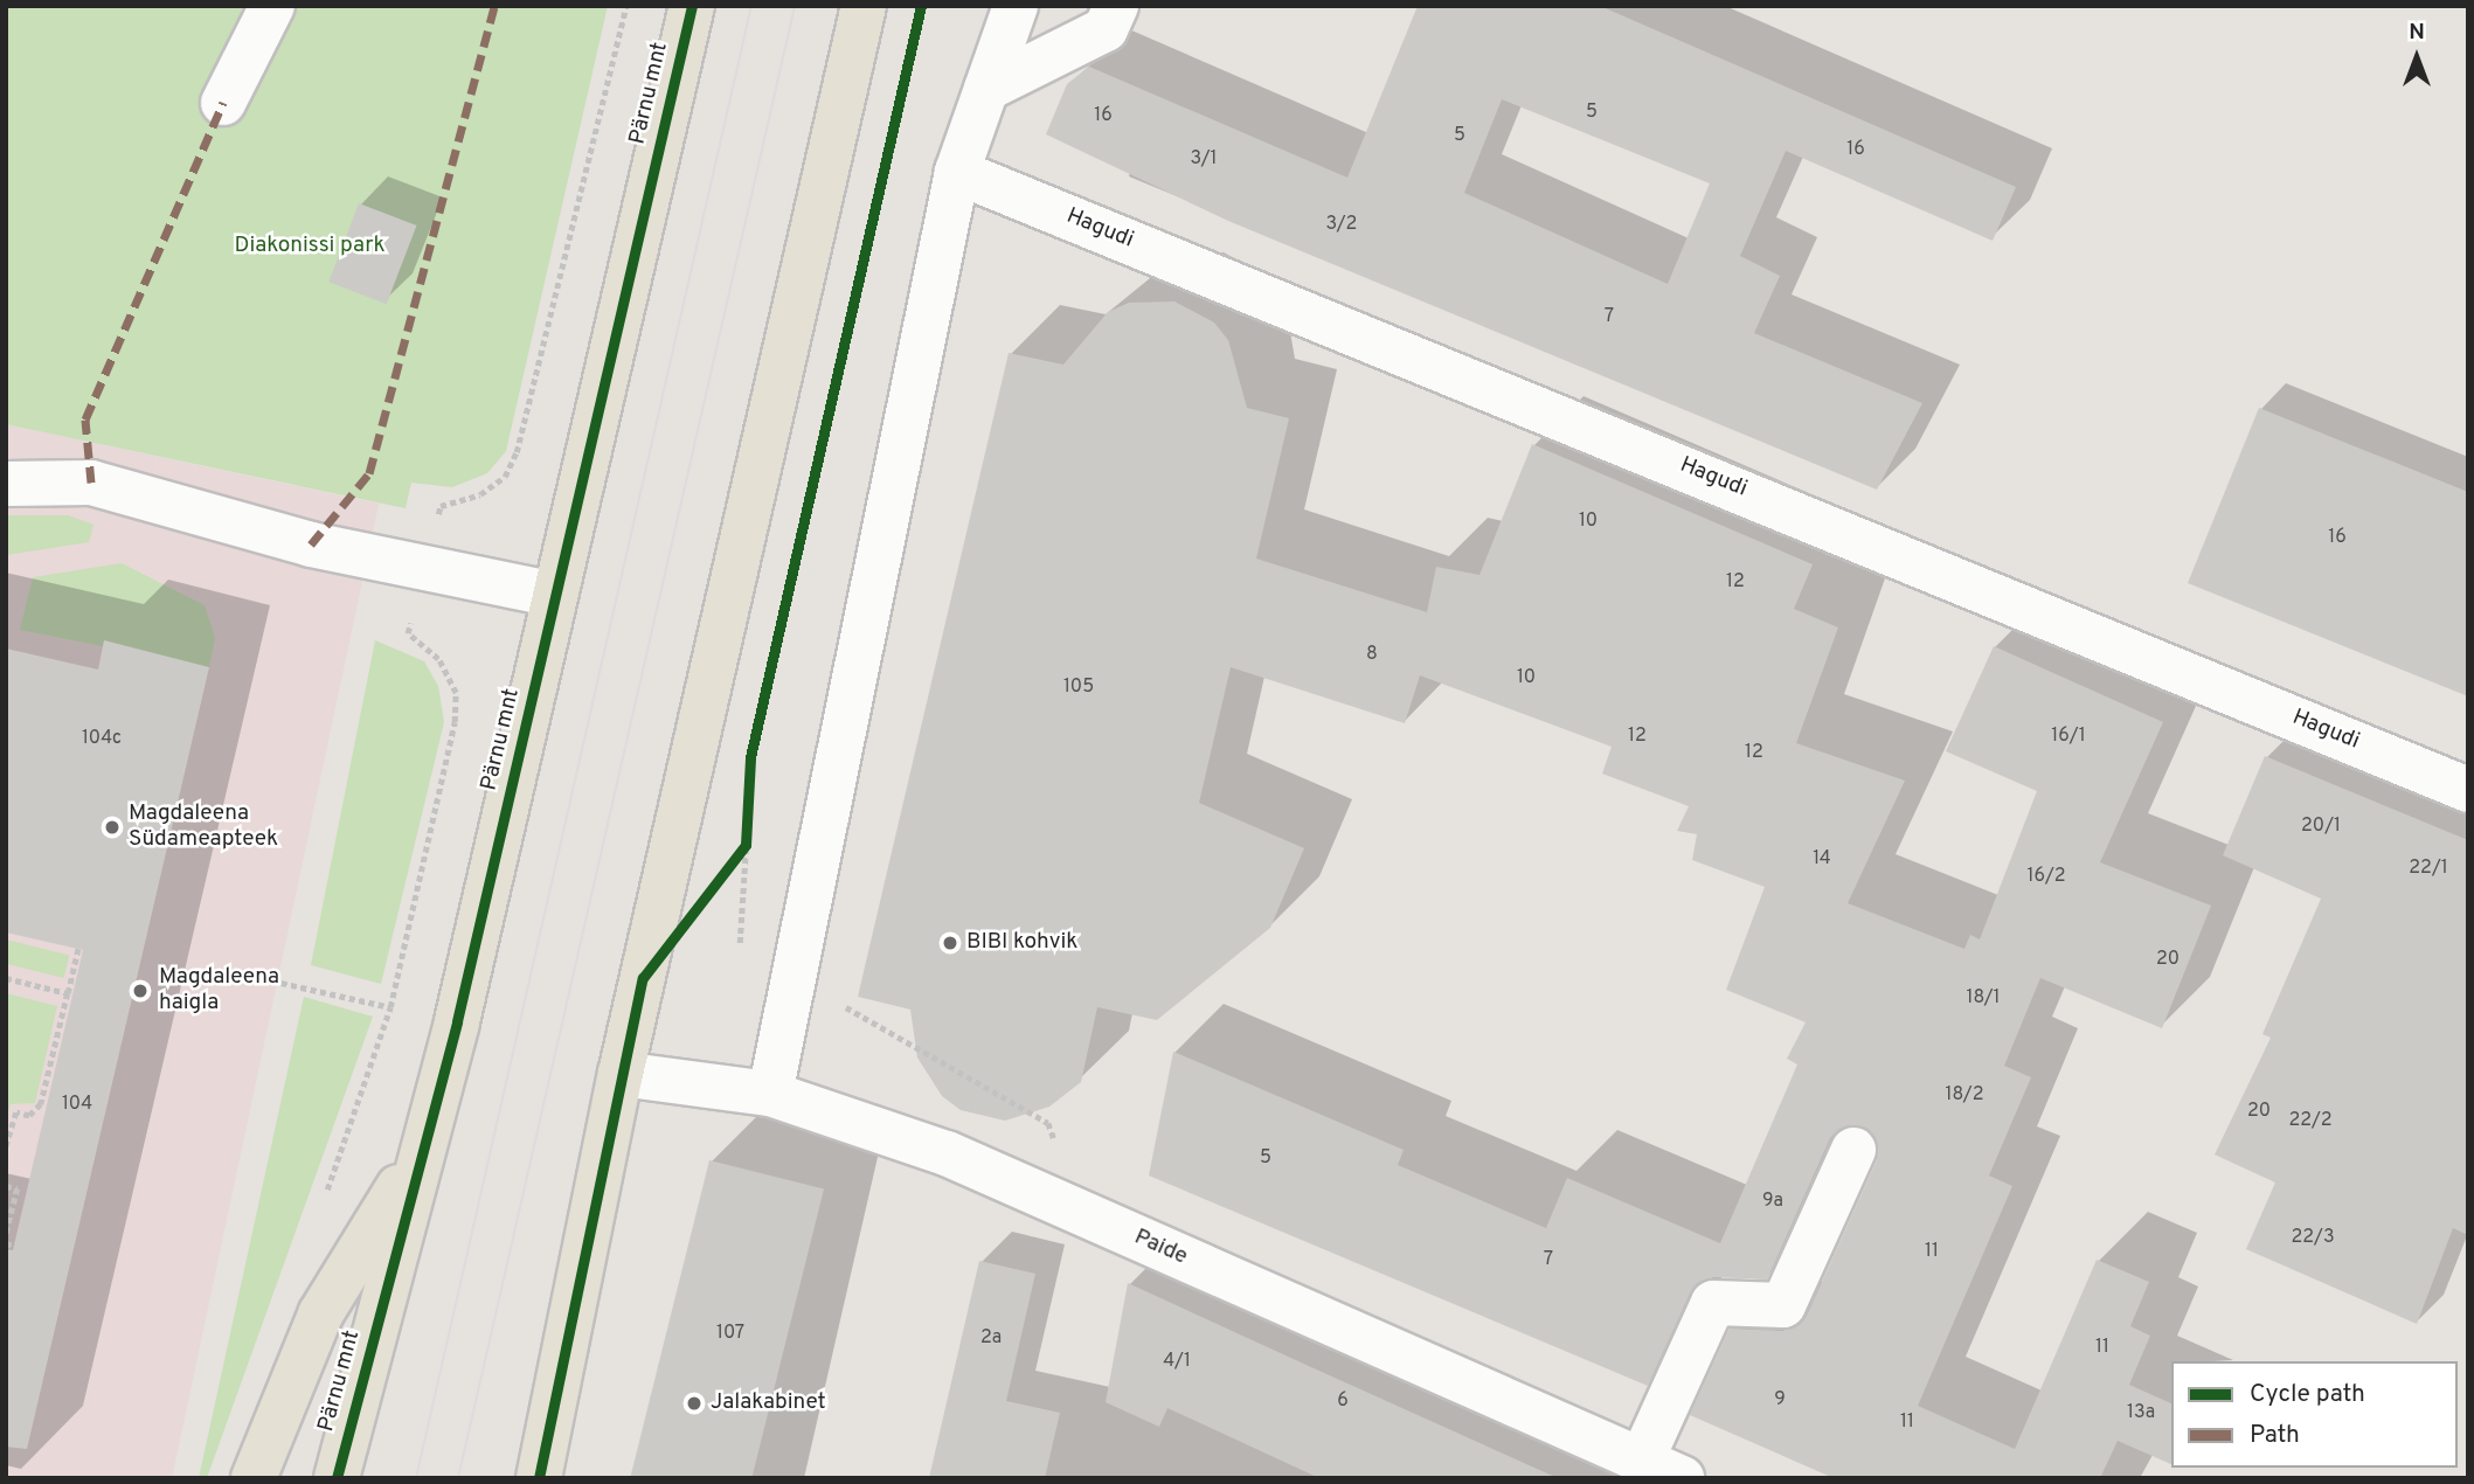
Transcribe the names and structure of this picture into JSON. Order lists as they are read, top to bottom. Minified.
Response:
{"streets":{"main road":["Pärnu mnt"],"street":["Hagudi","Paide"]},"parks":["Diakonissi park"],"places":["Magdaleena Südameapteek","BIBI kohvik","Magdaleena haigla","Jalakabinet"],"house_numbers":["5","16","5","16","3/1","3/2","7","10","16","12","8","10","105","12","16/1","104c","12","20/1","14","22/1","16/2","20","18/1","18/2","104","20","22/2","5","9a","22/3","11","7","107","2a","11","4/1","9","6","13a","11"],"legend":["Cycle path","Path"],"north":"top"}
